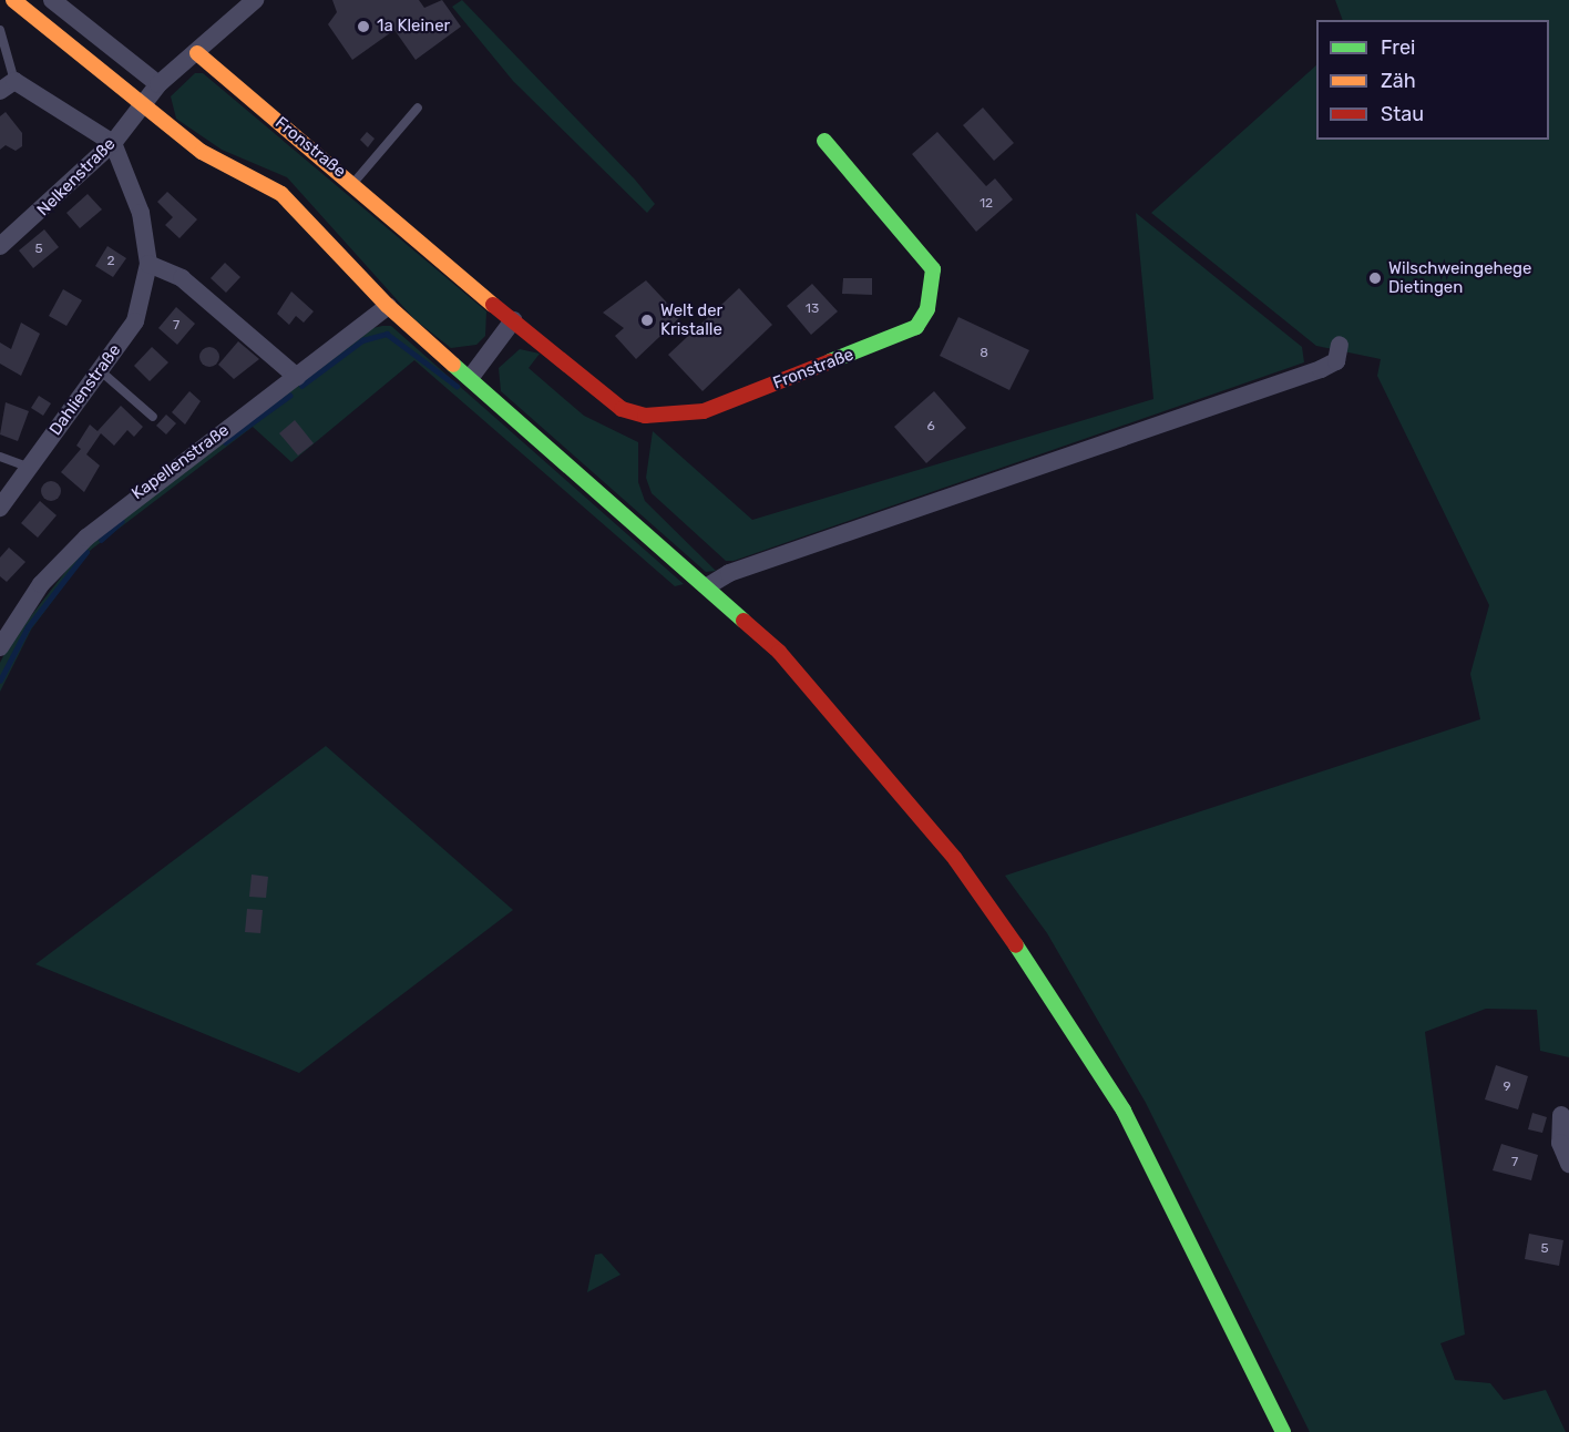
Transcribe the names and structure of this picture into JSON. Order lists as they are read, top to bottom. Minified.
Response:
{"streets":{"street":["Fronstraße","Nelkenstraße","Dahlienstraße","Kapellenstraße"]},"crossings":[["Fronstraße","Nelkenstraße"],["Nelkenstraße","Dahlienstraße"]],"places":["1a Kleiner","Wilschweingehege Dietingen","Welt der Kristalle"],"house_numbers":["12","5","2","13","7","8","6","9","7","5"],"legend":["Frei","Zäh","Stau"]}
